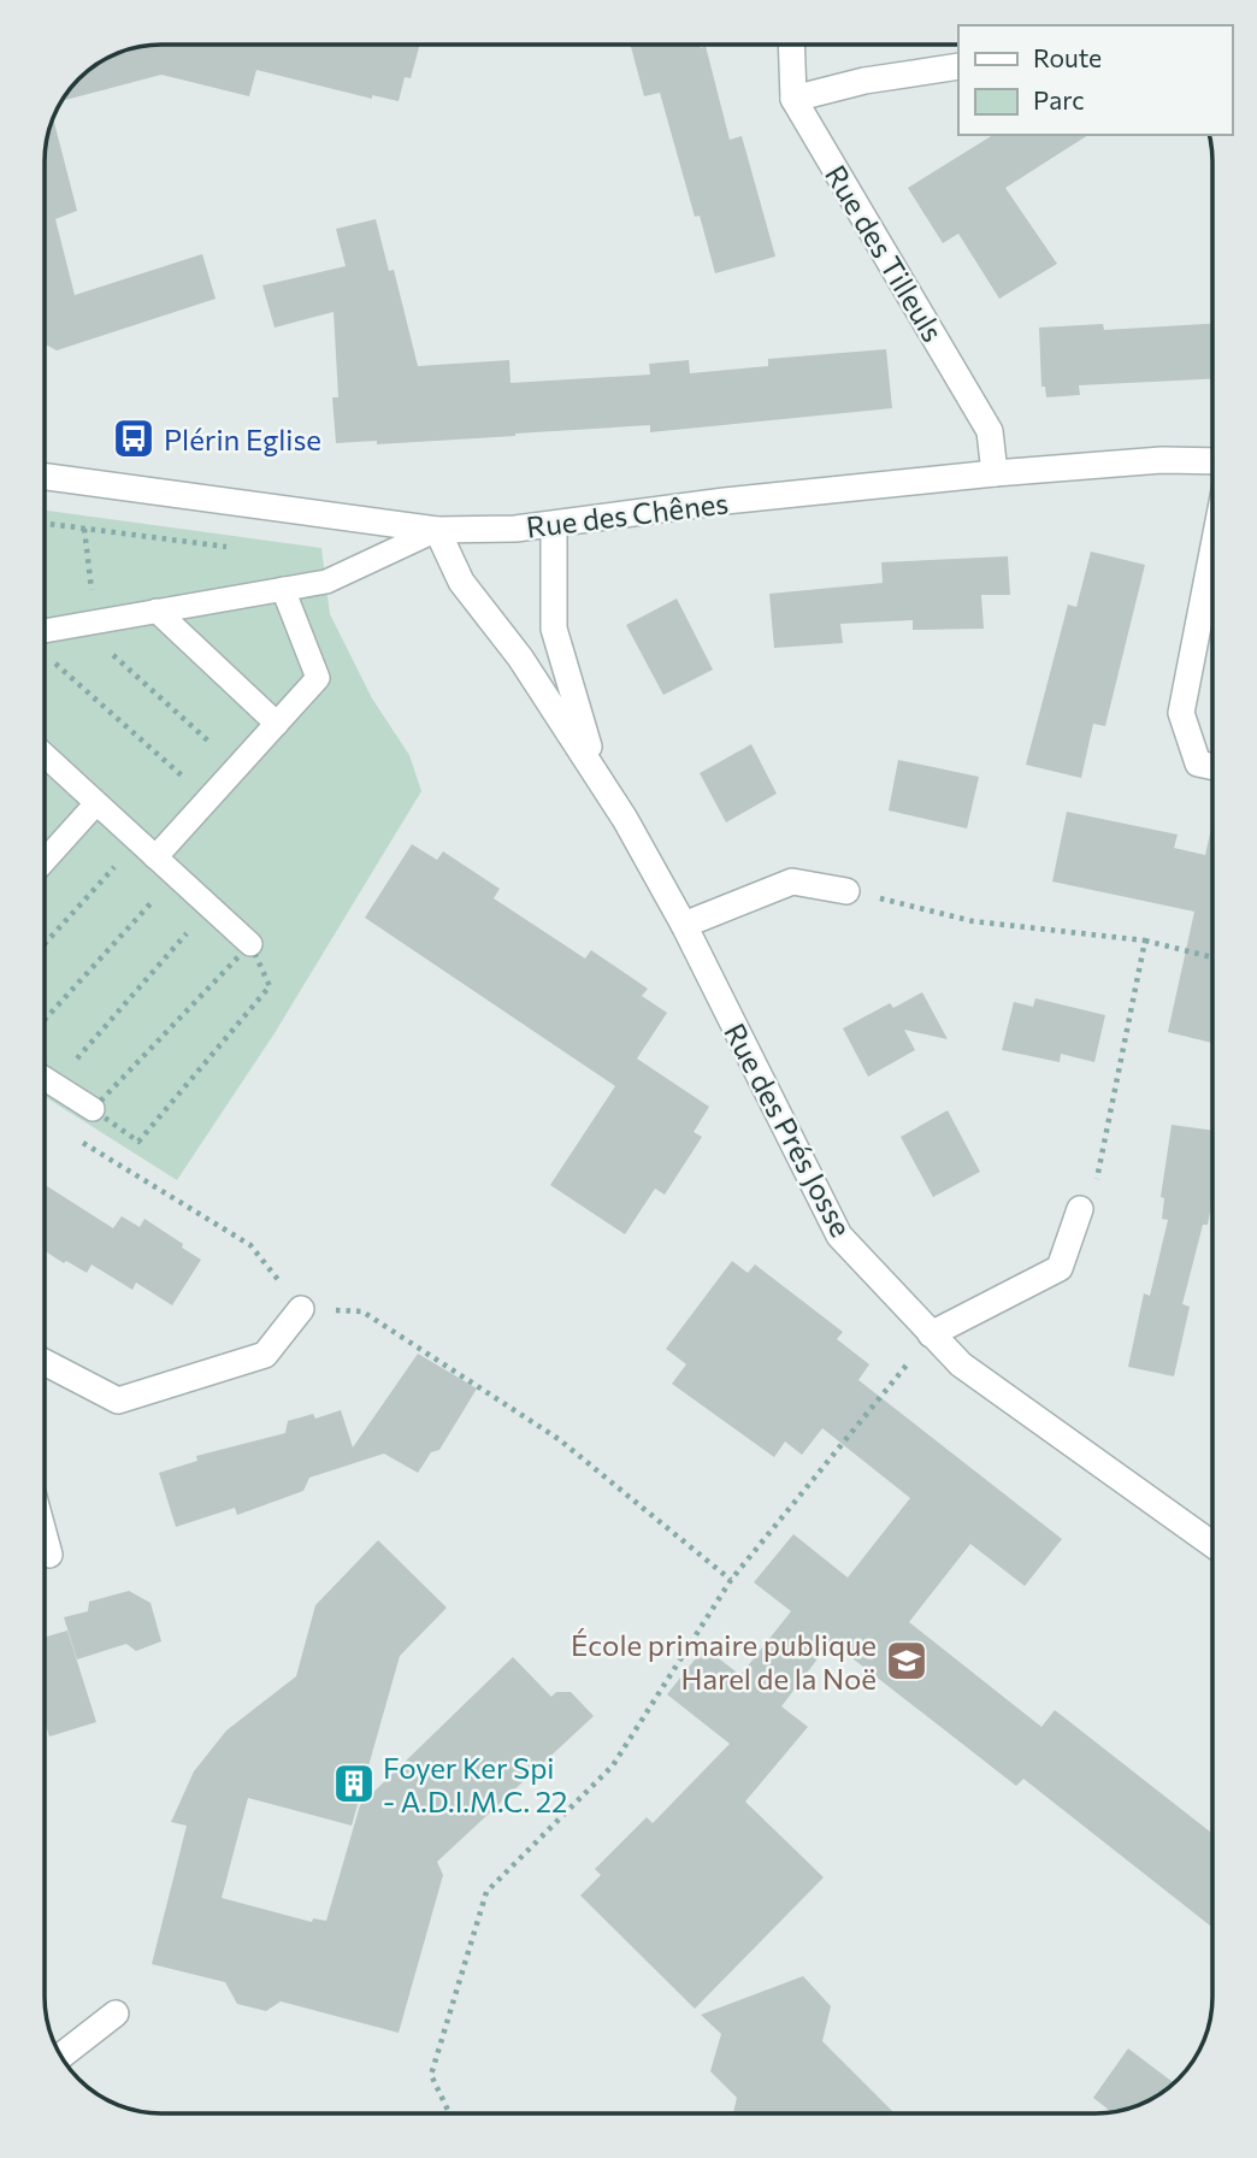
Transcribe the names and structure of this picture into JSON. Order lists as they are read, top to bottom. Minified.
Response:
{"streets":{"street":["Rue des Tilleuls","Rue des Chênes","Rue des Prés Josse"]},"crossings":[["Rue des Tilleuls","Rue des Chênes"],["Rue des Chênes","Rue des Prés Josse"]],"places":{"bus stop":["Plérin Eglise"],"school or university":["École primaire publique Harel de la Noë"],"building":["Foyer Ker Spi - A.D.I.M.C. 22"]},"legend":["Route","Parc"]}
